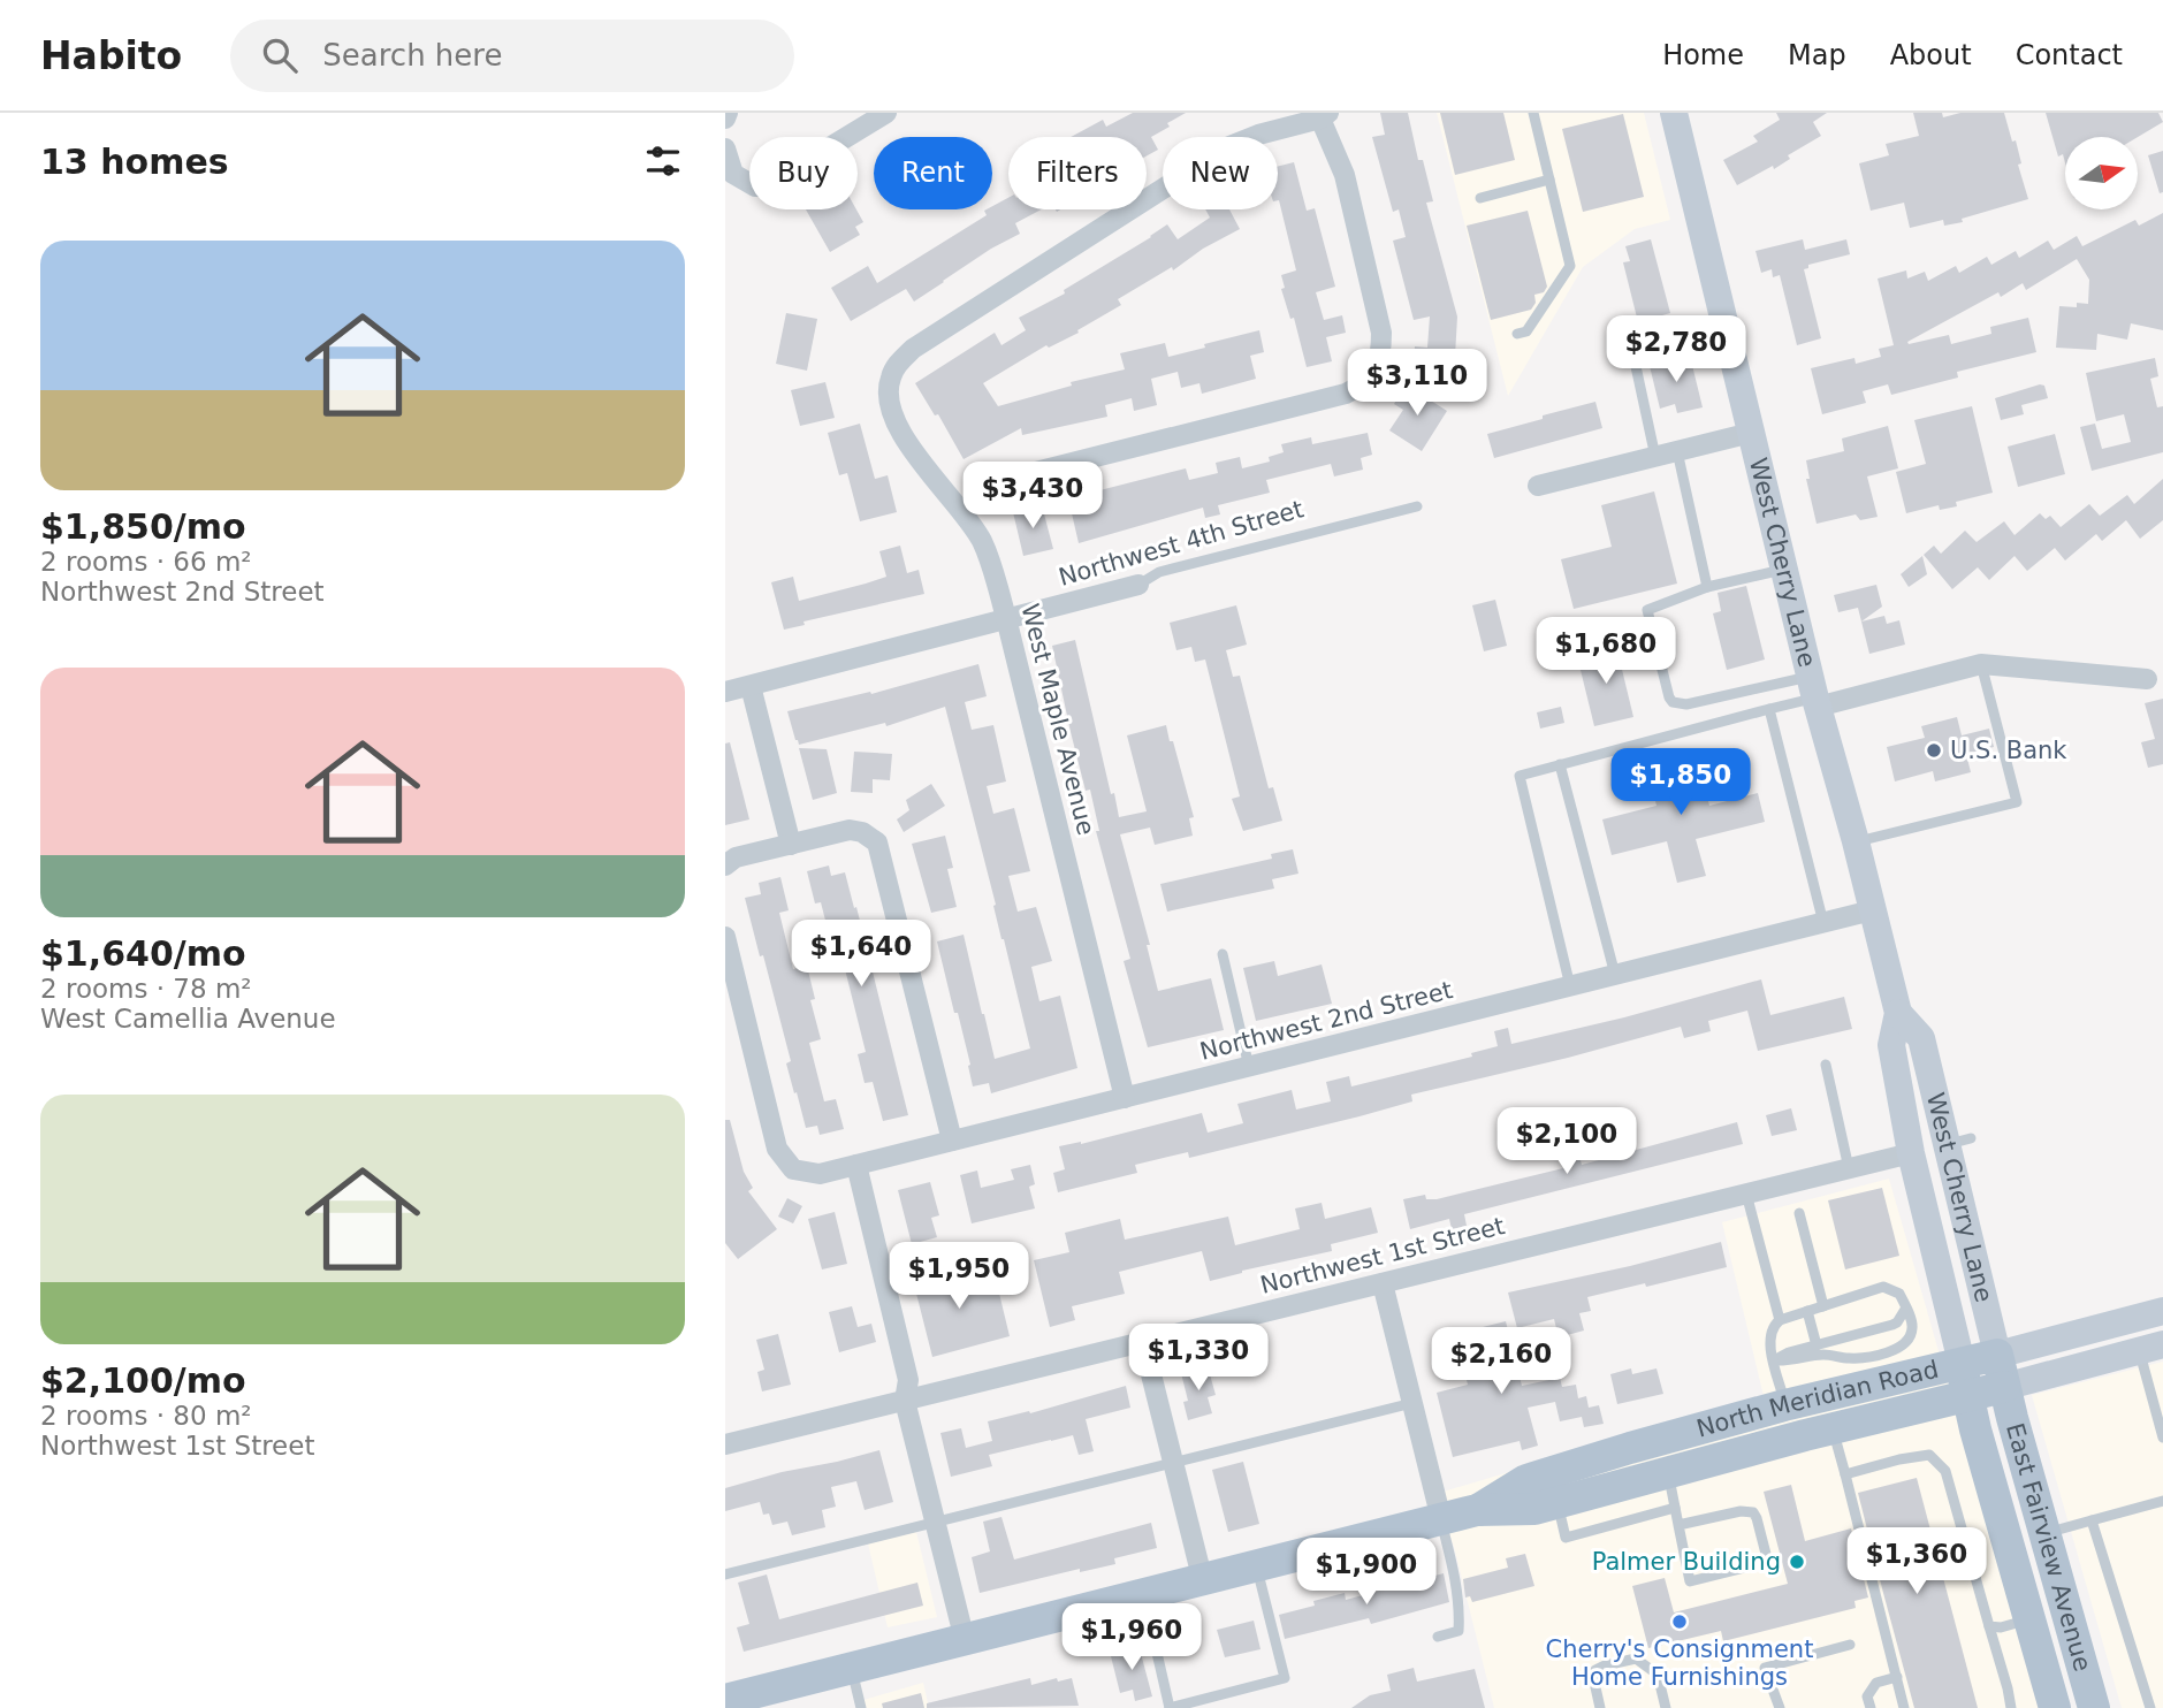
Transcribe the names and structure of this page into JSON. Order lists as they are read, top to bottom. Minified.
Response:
{"streets":{"main road":["West Cherry Lane","North Meridian Road","East Fairview Avenue"],"street":["Northwest 4th Street","West Maple Avenue","Northwest 2nd Street","Northwest 1st Street"]},"crossings":[["Northwest 4th Street","West Maple Avenue"],["West Cherry Lane","Northwest 2nd Street"],["West Cherry Lane","Northwest 1st Street"],["West Cherry Lane","North Meridian Road"],["West Cherry Lane","East Fairview Avenue"],["West Maple Avenue","Northwest 2nd Street"],["North Meridian Road","East Fairview Avenue"]],"places":["U.S. Bank","Palmer Building","Cherry's Consignment Home Furnishings"],"north":"right","page":{"header":"Habito","search":"Search here","nav":["Home","Map","About","Contact"],"heading":"13 homes","chip":["Buy","Rent","Filters","New"],"list":[{"name":"$1,850/mo","note":"2 rooms · 66 m² · Northwest 2nd Street"},{"name":"$1,640/mo","note":"2 rooms · 78 m² · West Camellia Avenue"},{"name":"$2,100/mo","note":"2 rooms · 80 m² · Northwest 1st Street"}],"price":["$2,780","$3,110","$3,430","$1,680","$1,850","$1,640","$2,100","$1,950","$1,330","$2,160","$1,360","$1,900","$1,960"]}}
